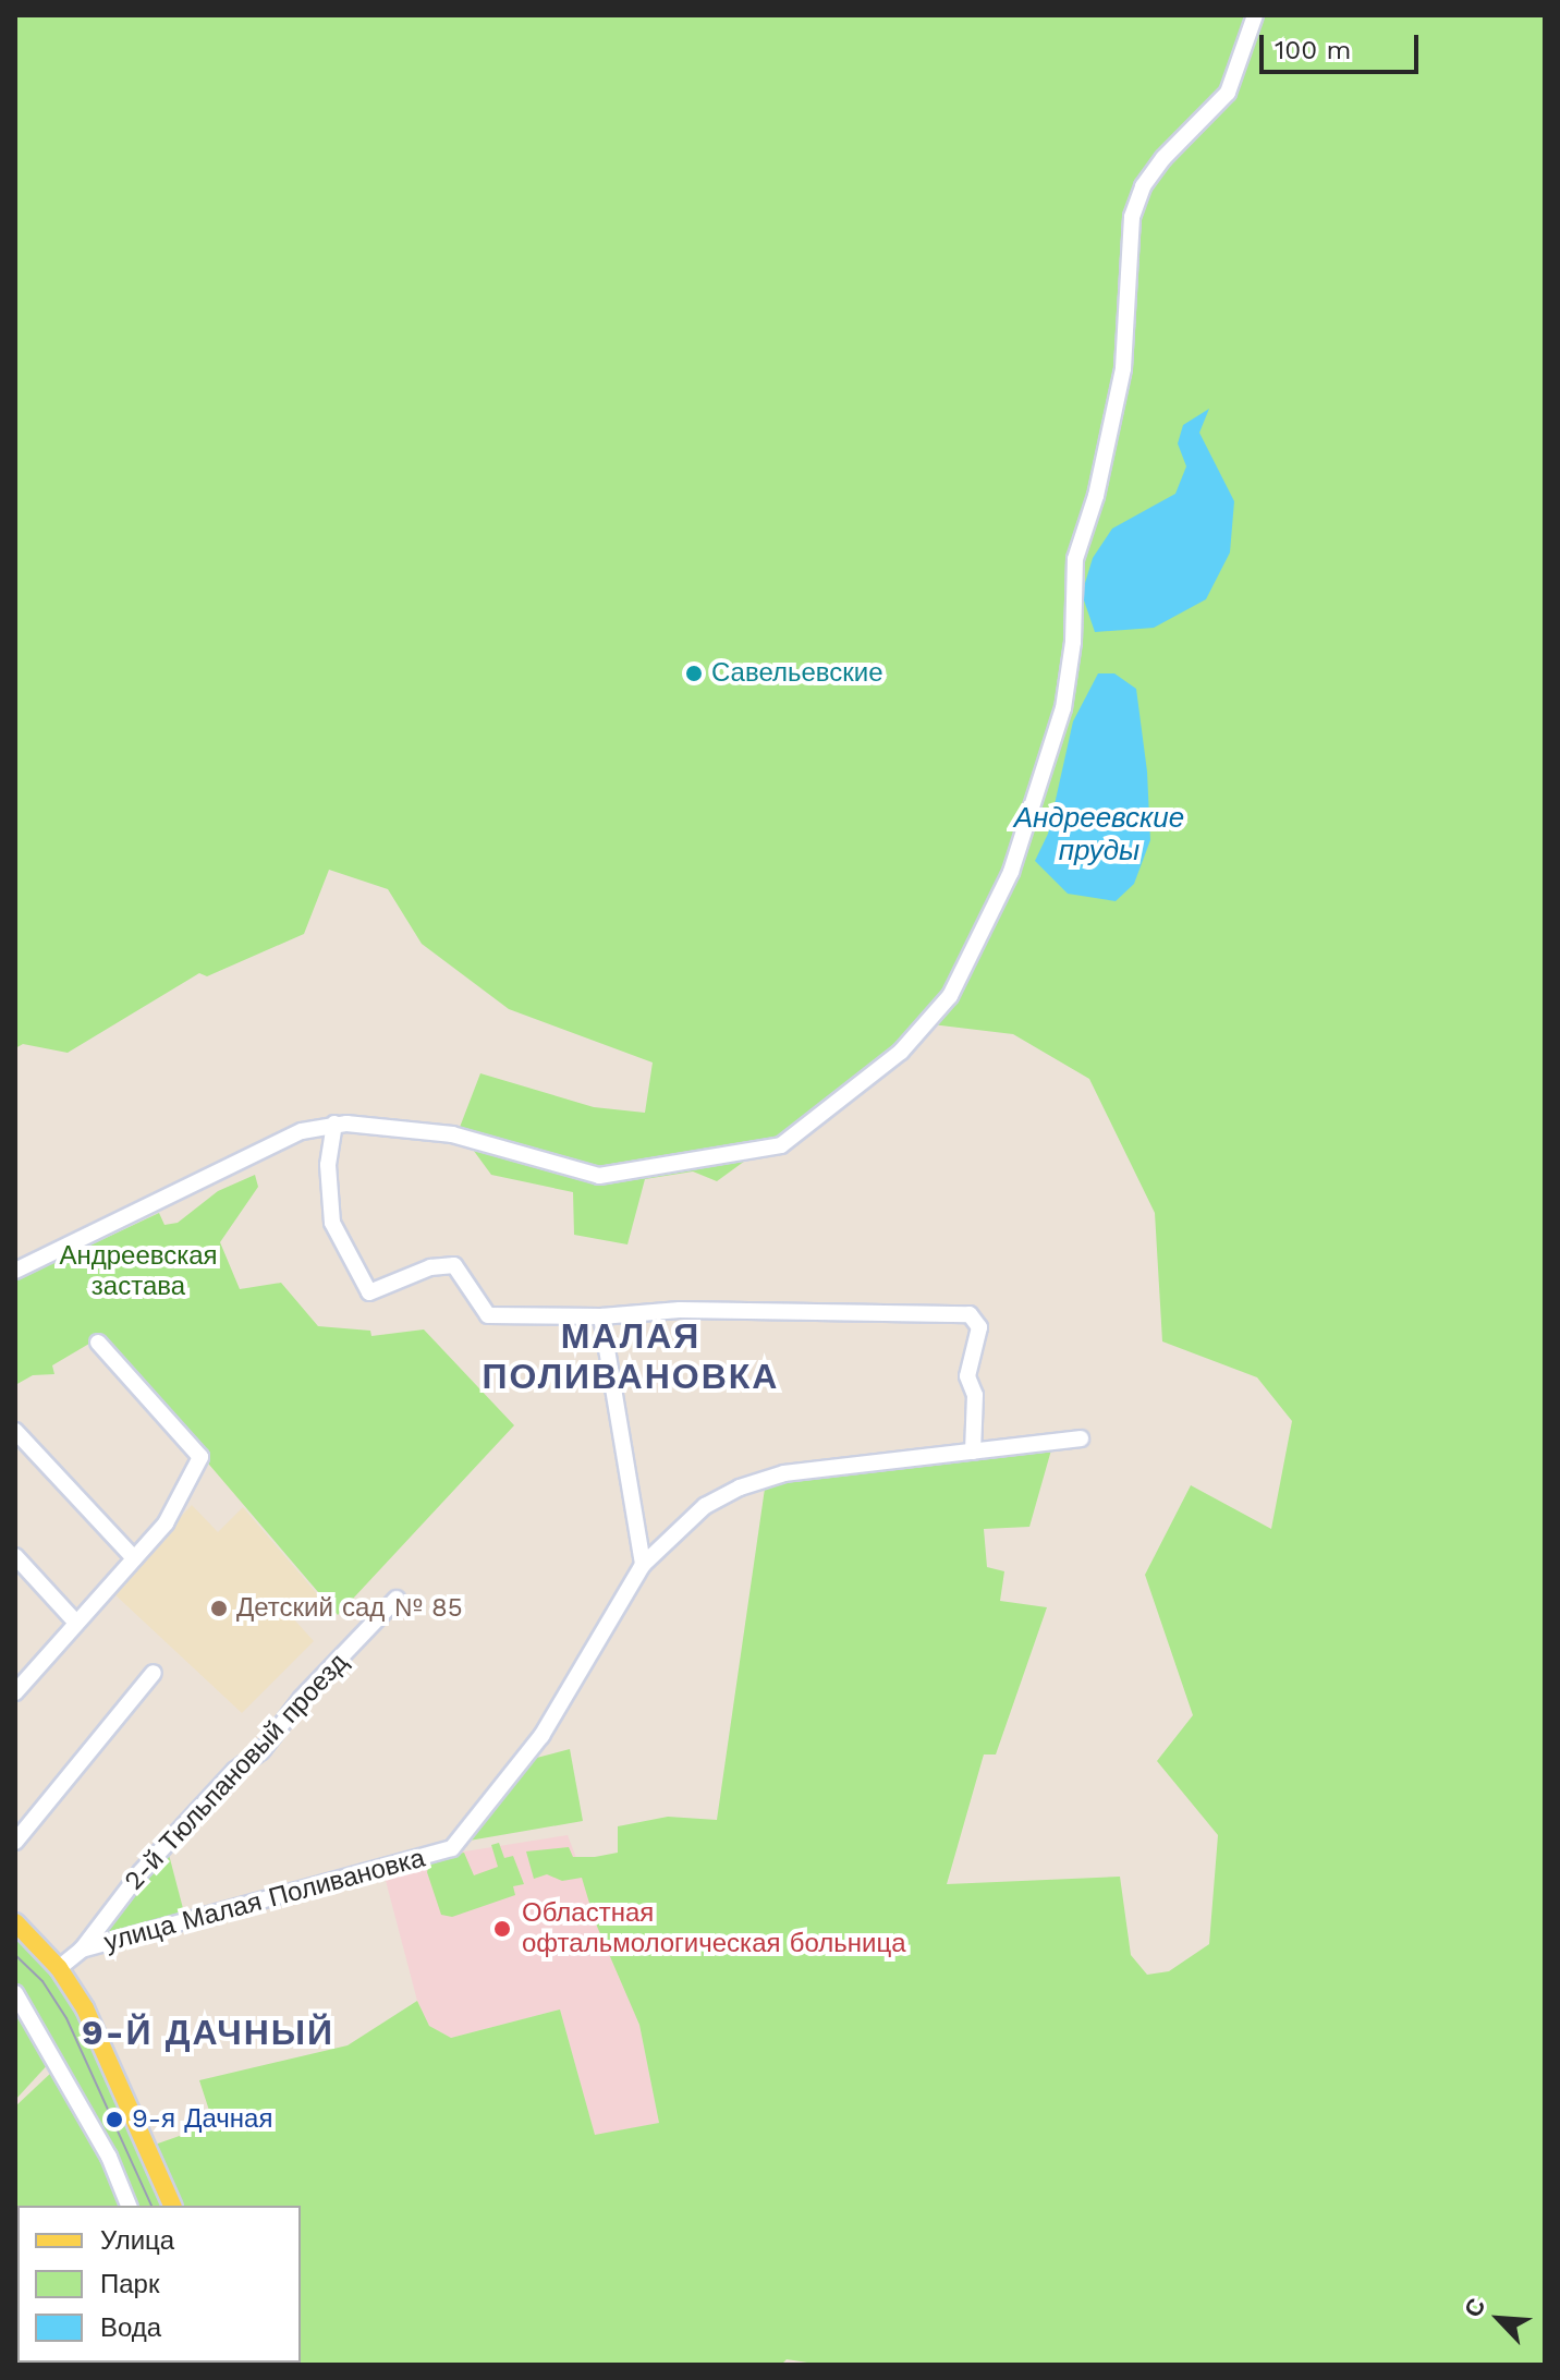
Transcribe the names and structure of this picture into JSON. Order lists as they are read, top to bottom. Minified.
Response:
{"streets":{"street":["2-й Тюльпановый проезд","улица Малая Поливановка"]},"crossings":[["2-й Тюльпановый проезд","улица Малая Поливановка"]],"districts":["МАЛАЯ ПОЛИВАНОВКА","9-Й ДАЧНЫЙ"],"water":["Андреевские пруды"],"parks":["Андреевская застава"],"places":["Савельевские","Детский сад № 85","Областная офтальмологическая больница","9-я Дачная"],"legend":["Улица","Парк","Вода"],"scale_bar":"100 m","north":"top left"}
